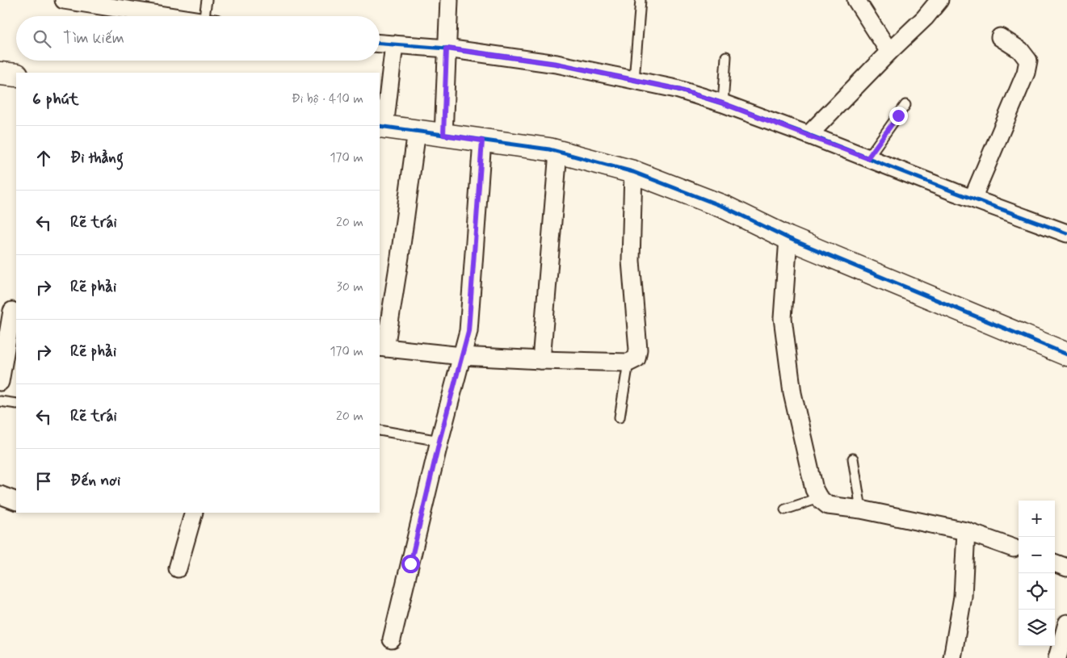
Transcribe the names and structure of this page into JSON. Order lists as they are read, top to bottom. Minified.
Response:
{"page":{"search":"Tìm kiếm","heading":["6 phút","Đi bộ · 410 m"],"list":[["Đi thẳng","170 m"],["Rẽ trái","20 m"],["Rẽ phải","30 m"],["Rẽ phải","170 m"],["Rẽ trái","20 m"],"Đến nơi"],"map_buttons":["+","−"]}}
